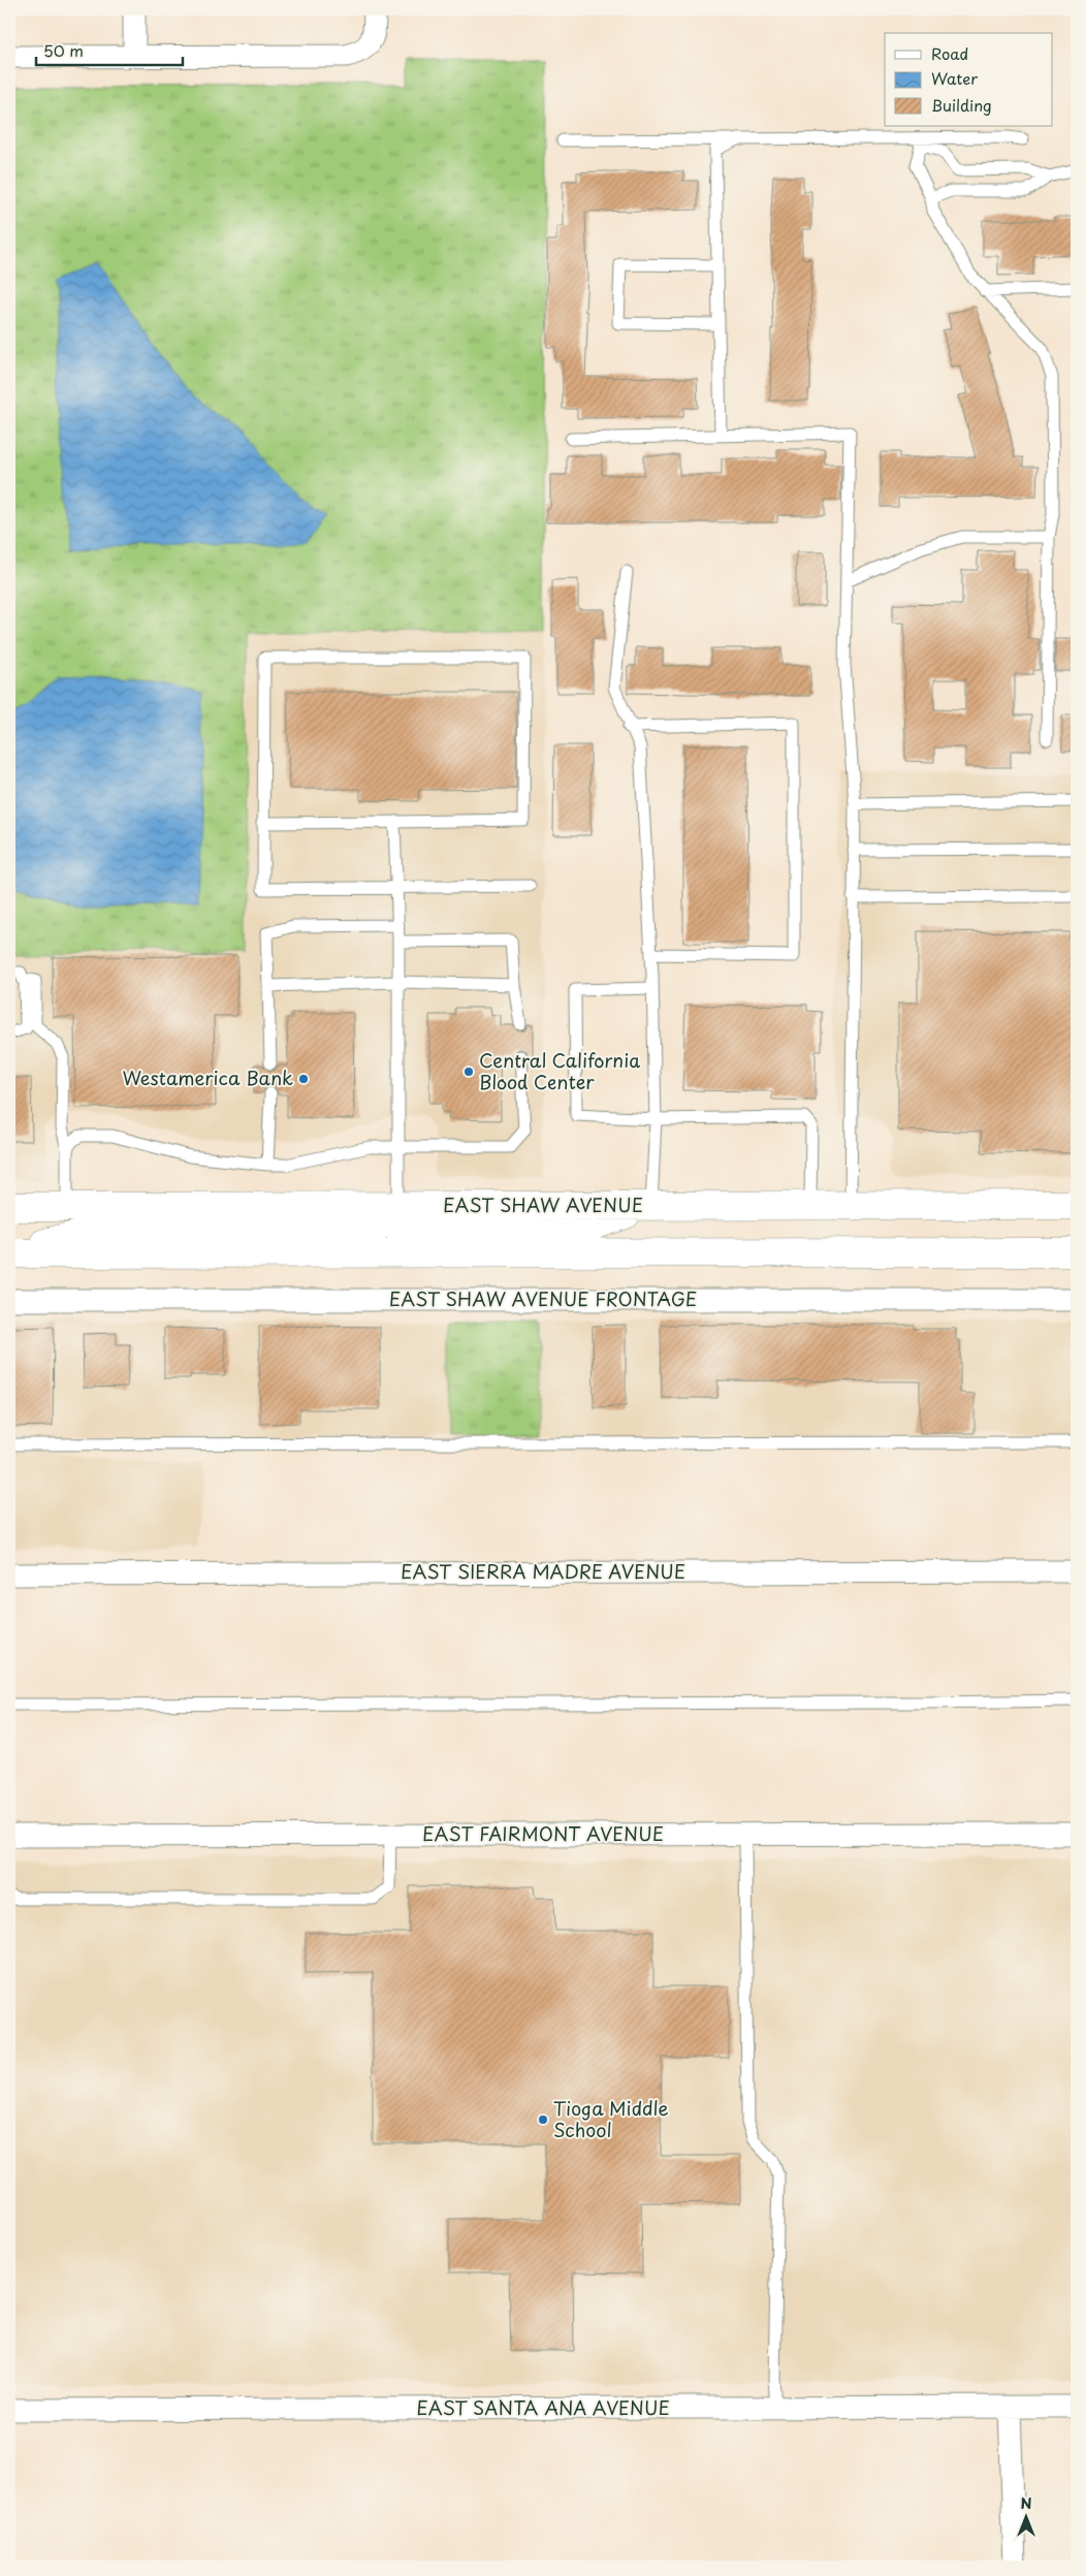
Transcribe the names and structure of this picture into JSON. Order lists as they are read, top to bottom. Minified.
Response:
{"streets":{"main road":["EAST SHAW AVENUE"],"street":["EAST SHAW AVENUE FRONTAGE","EAST SIERRA MADRE AVENUE","EAST FAIRMONT AVENUE","EAST SANTA ANA AVENUE"]},"places":["Central California Blood Center","Westamerica Bank","Tioga Middle School"],"legend":["Road","Water","Building"],"scale_bar":"50 m","north":"top"}
